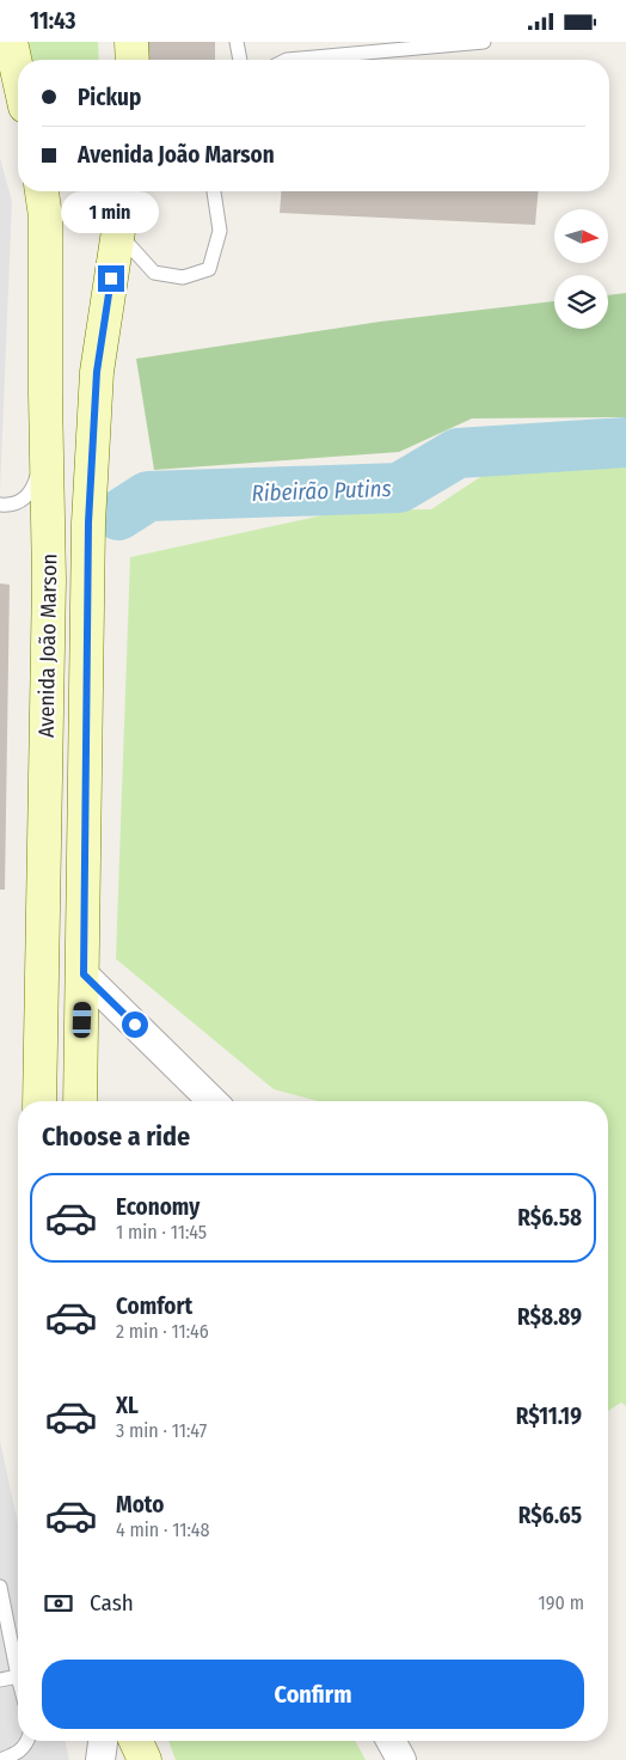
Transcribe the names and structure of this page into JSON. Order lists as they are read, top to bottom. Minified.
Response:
{"streets":{"main road":["Avenida João Marson"]},"water":["Ribeirão Putins"],"north":"right","page":{"status":"11:43","banner":["Pickup","Avenida João Marson"],"bubble":"1 min","heading":"Choose a ride","list":[{"name":"Economy","note":"1 min · 11:45","value":"R$6.58"},{"name":"Comfort","note":"2 min · 11:46","value":"R$8.89"},{"name":"XL","note":"3 min · 11:47","value":"R$11.19"},{"name":"Moto","note":"4 min · 11:48","value":"R$6.65"}],"pay":["Cash","190 m"],"buttons":"Confirm"}}
